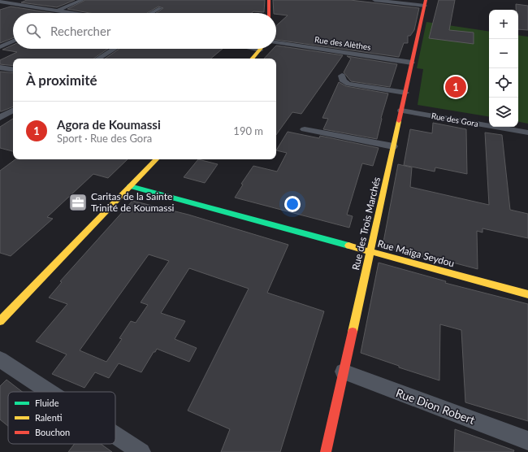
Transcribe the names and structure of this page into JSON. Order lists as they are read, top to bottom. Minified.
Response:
{"streets":{"street":["Rue des Alèthes","Rue des Gora","Rue des Trois Marchés","Rue Maïga Seydou","Rue Dion Robert"]},"crossings":[["Rue des Alèthes","Rue des Trois Marchés"],["Rue des Gora","Rue des Trois Marchés"],["Rue des Trois Marchés","Rue Maïga Seydou"],["Rue des Trois Marchés","Rue Dion Robert"]],"places":{"office":["Caritas de la Sainte Trinité de Koumassi"]},"legend":["Fluide","Ralenti","Bouchon"],"page":{"map_buttons":["+","−"],"search":"Rechercher","heading":"À proximité","pins":"1","list":[{"mark":"1","name":"Agora de Koumassi","note":"Sport · Rue des Gora","value":"190 m"}]}}
